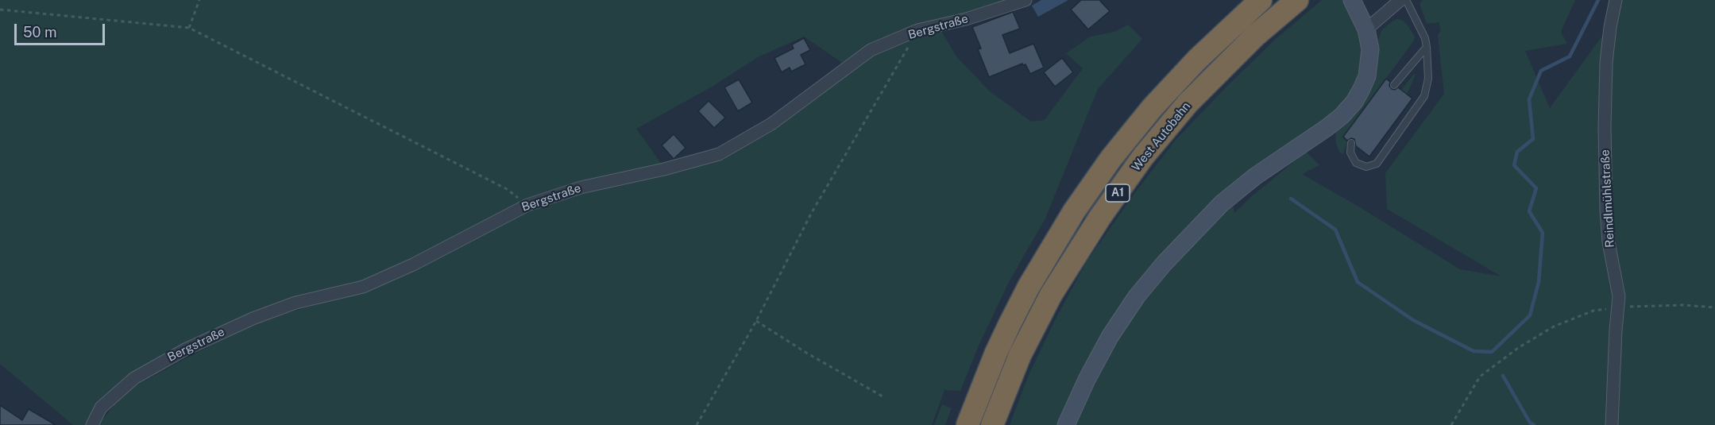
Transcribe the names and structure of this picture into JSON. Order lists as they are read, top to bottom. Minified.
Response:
{"streets":{"highway":["West Autobahn","A1"],"street":["Bergstraße","Reindlmühlstraße"]},"scale_bar":"50 m"}
